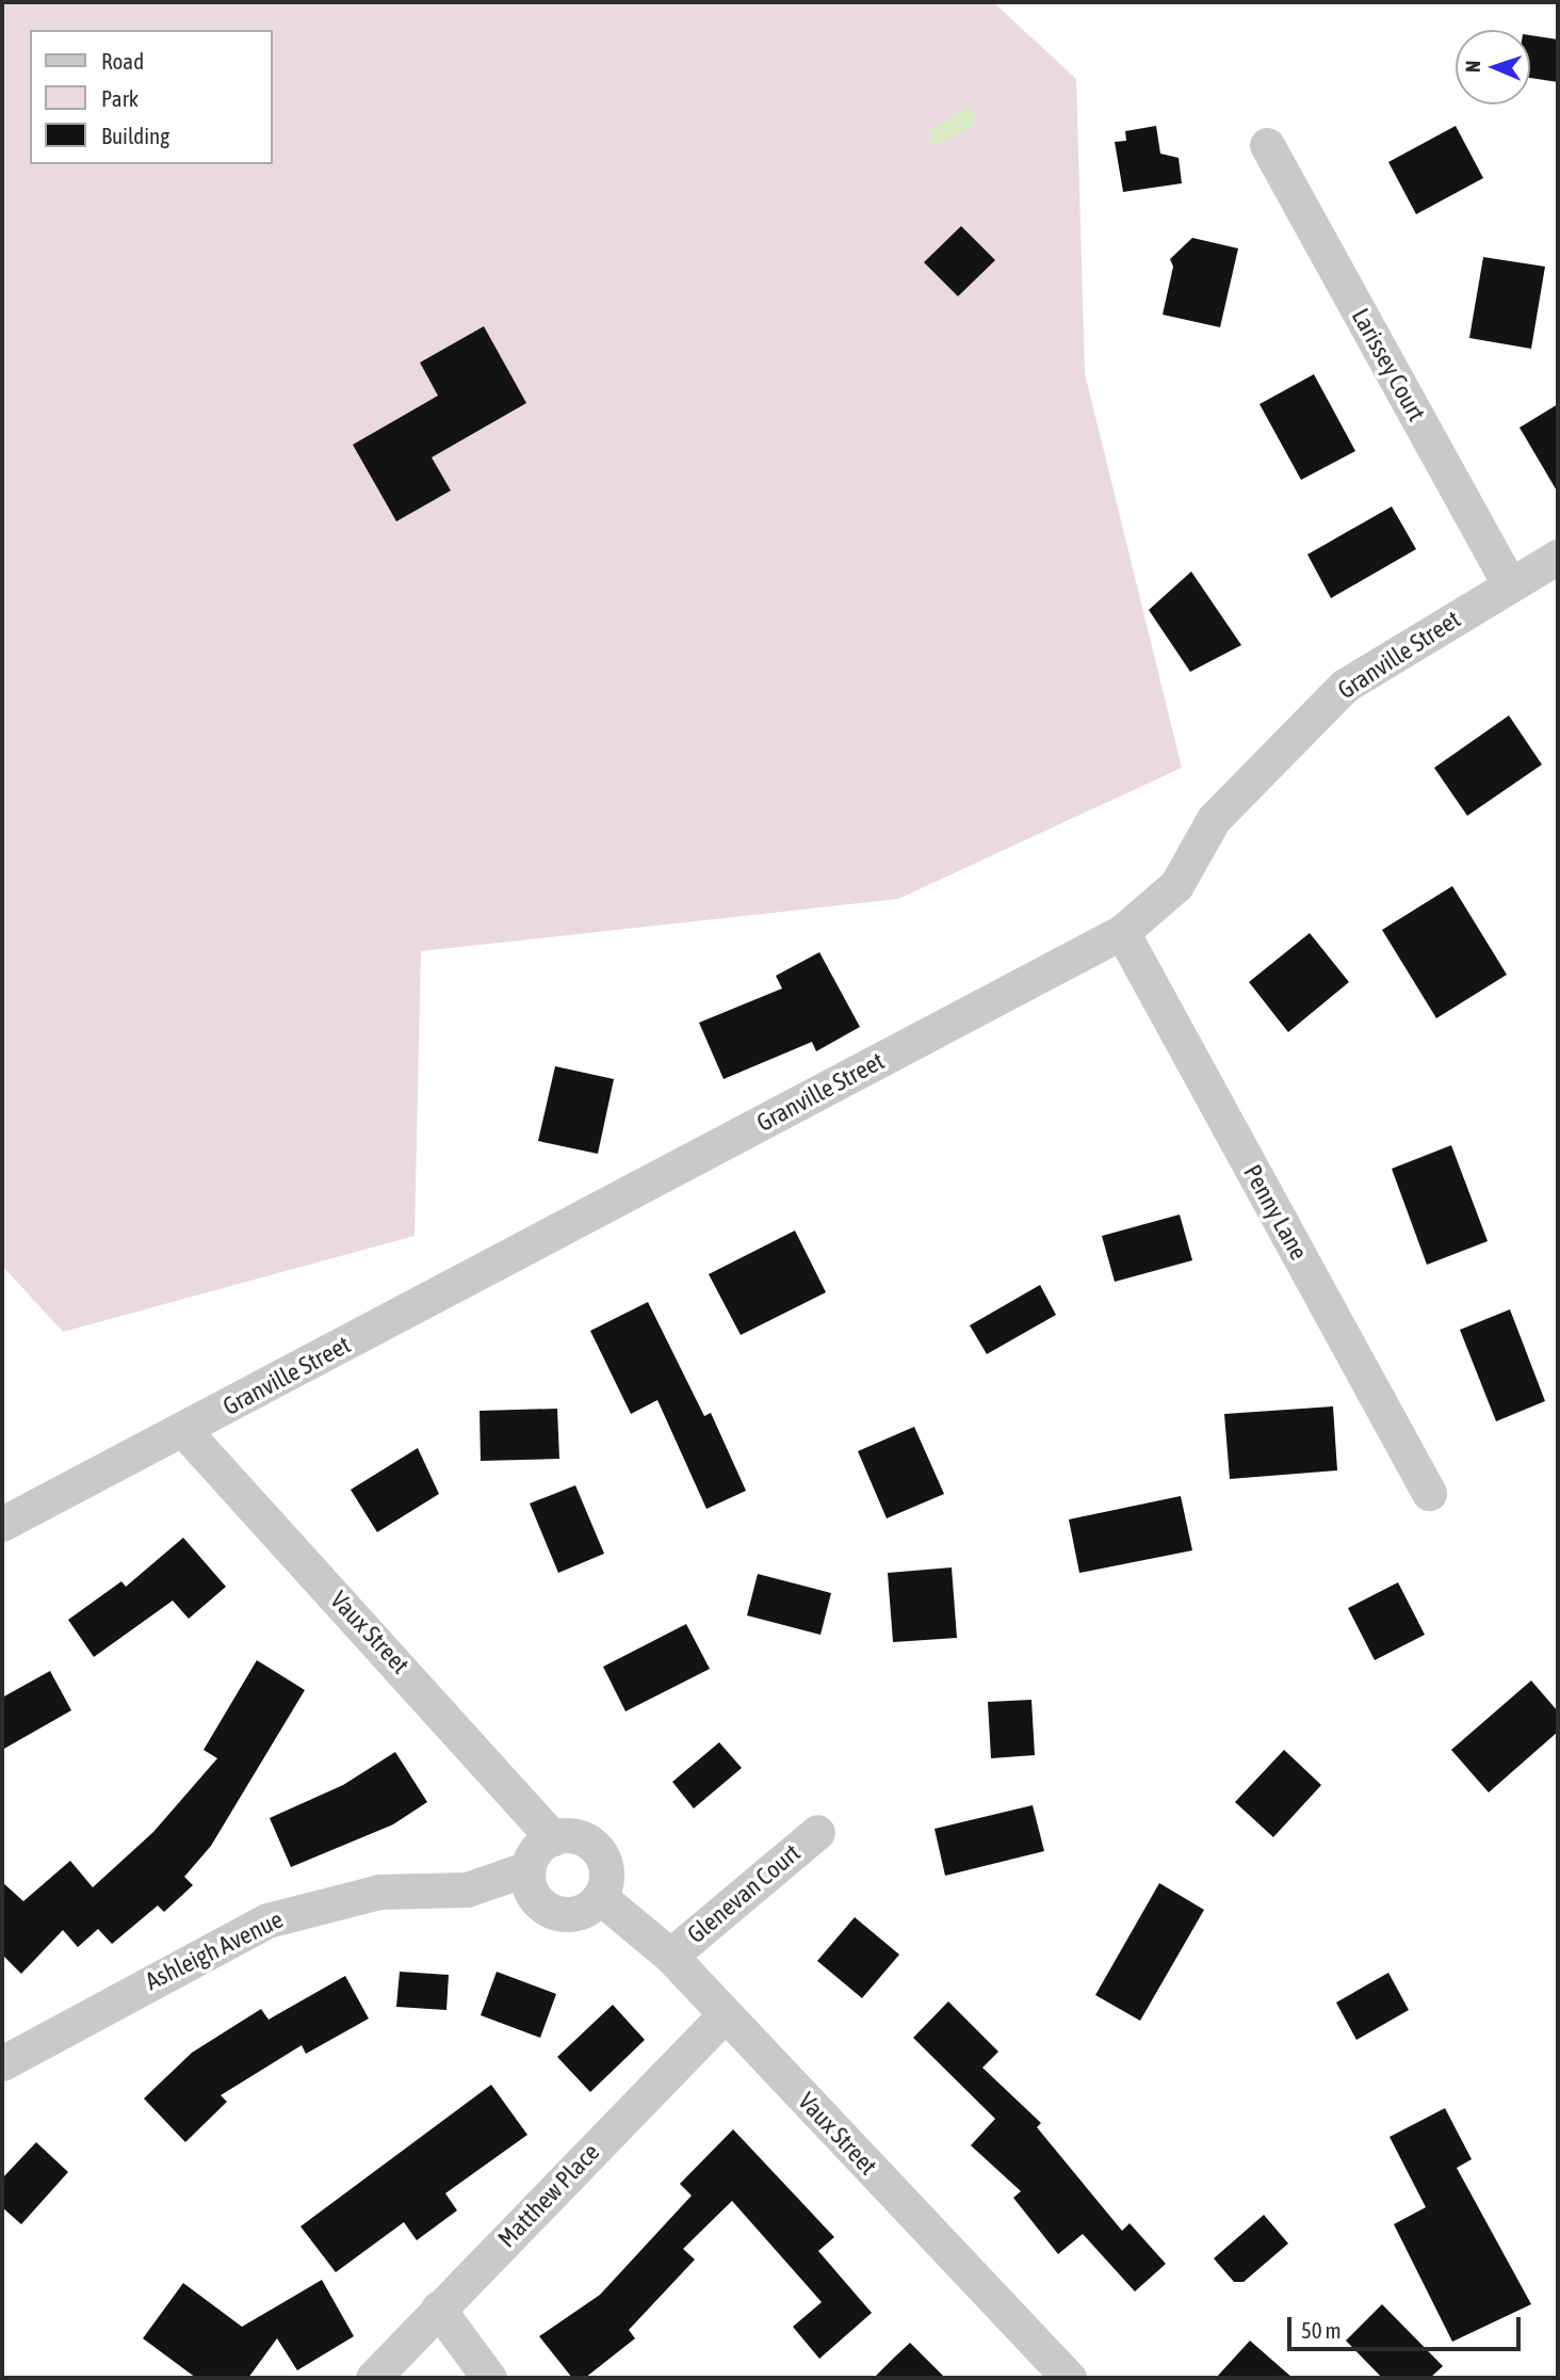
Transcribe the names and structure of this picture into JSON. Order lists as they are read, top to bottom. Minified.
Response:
{"streets":{"street":["Larissey Court","Granville Street","Penny Lane","Vaux Street","Glenevan Court","Ashleigh Avenue","Matthew Place"]},"crossings":[["Larissey Court","Granville Street"],["Granville Street","Penny Lane"],["Granville Street","Vaux Street"],["Vaux Street","Glenevan Court"],["Vaux Street","Ashleigh Avenue"],["Vaux Street","Matthew Place"]],"legend":["Road","Park","Building"],"scale_bar":"50 m","north":"left"}
